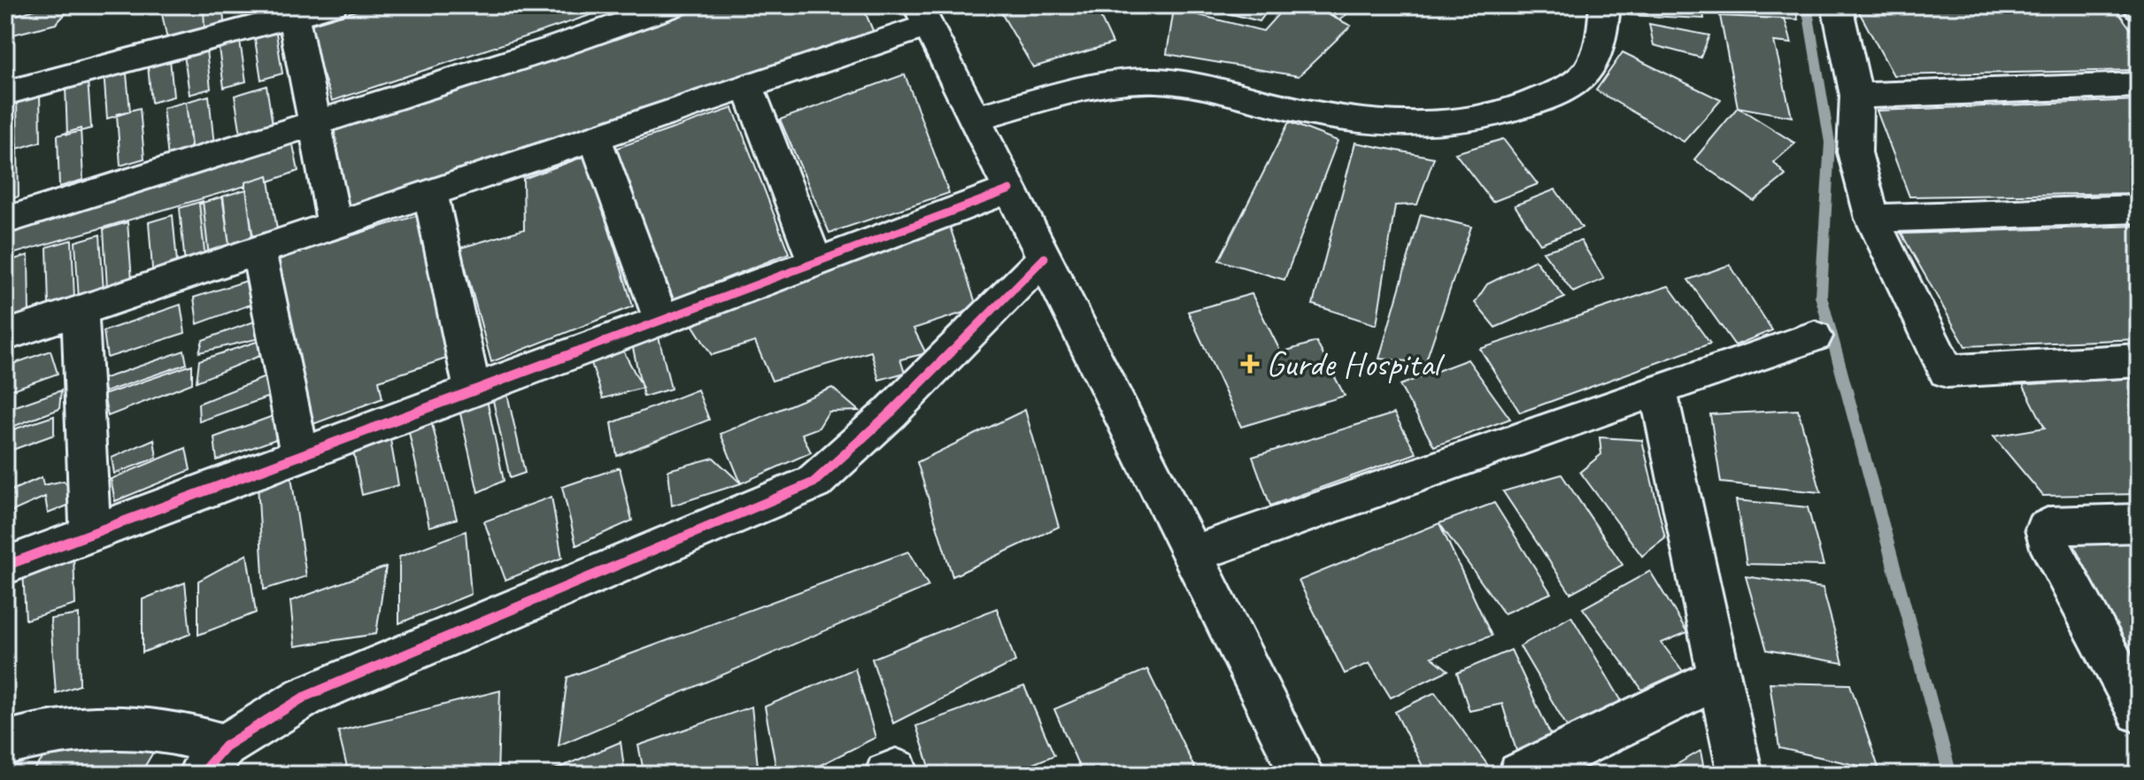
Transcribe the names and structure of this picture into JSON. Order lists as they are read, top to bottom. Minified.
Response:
{"places":{"health":["Gurde Hospital"]}}
